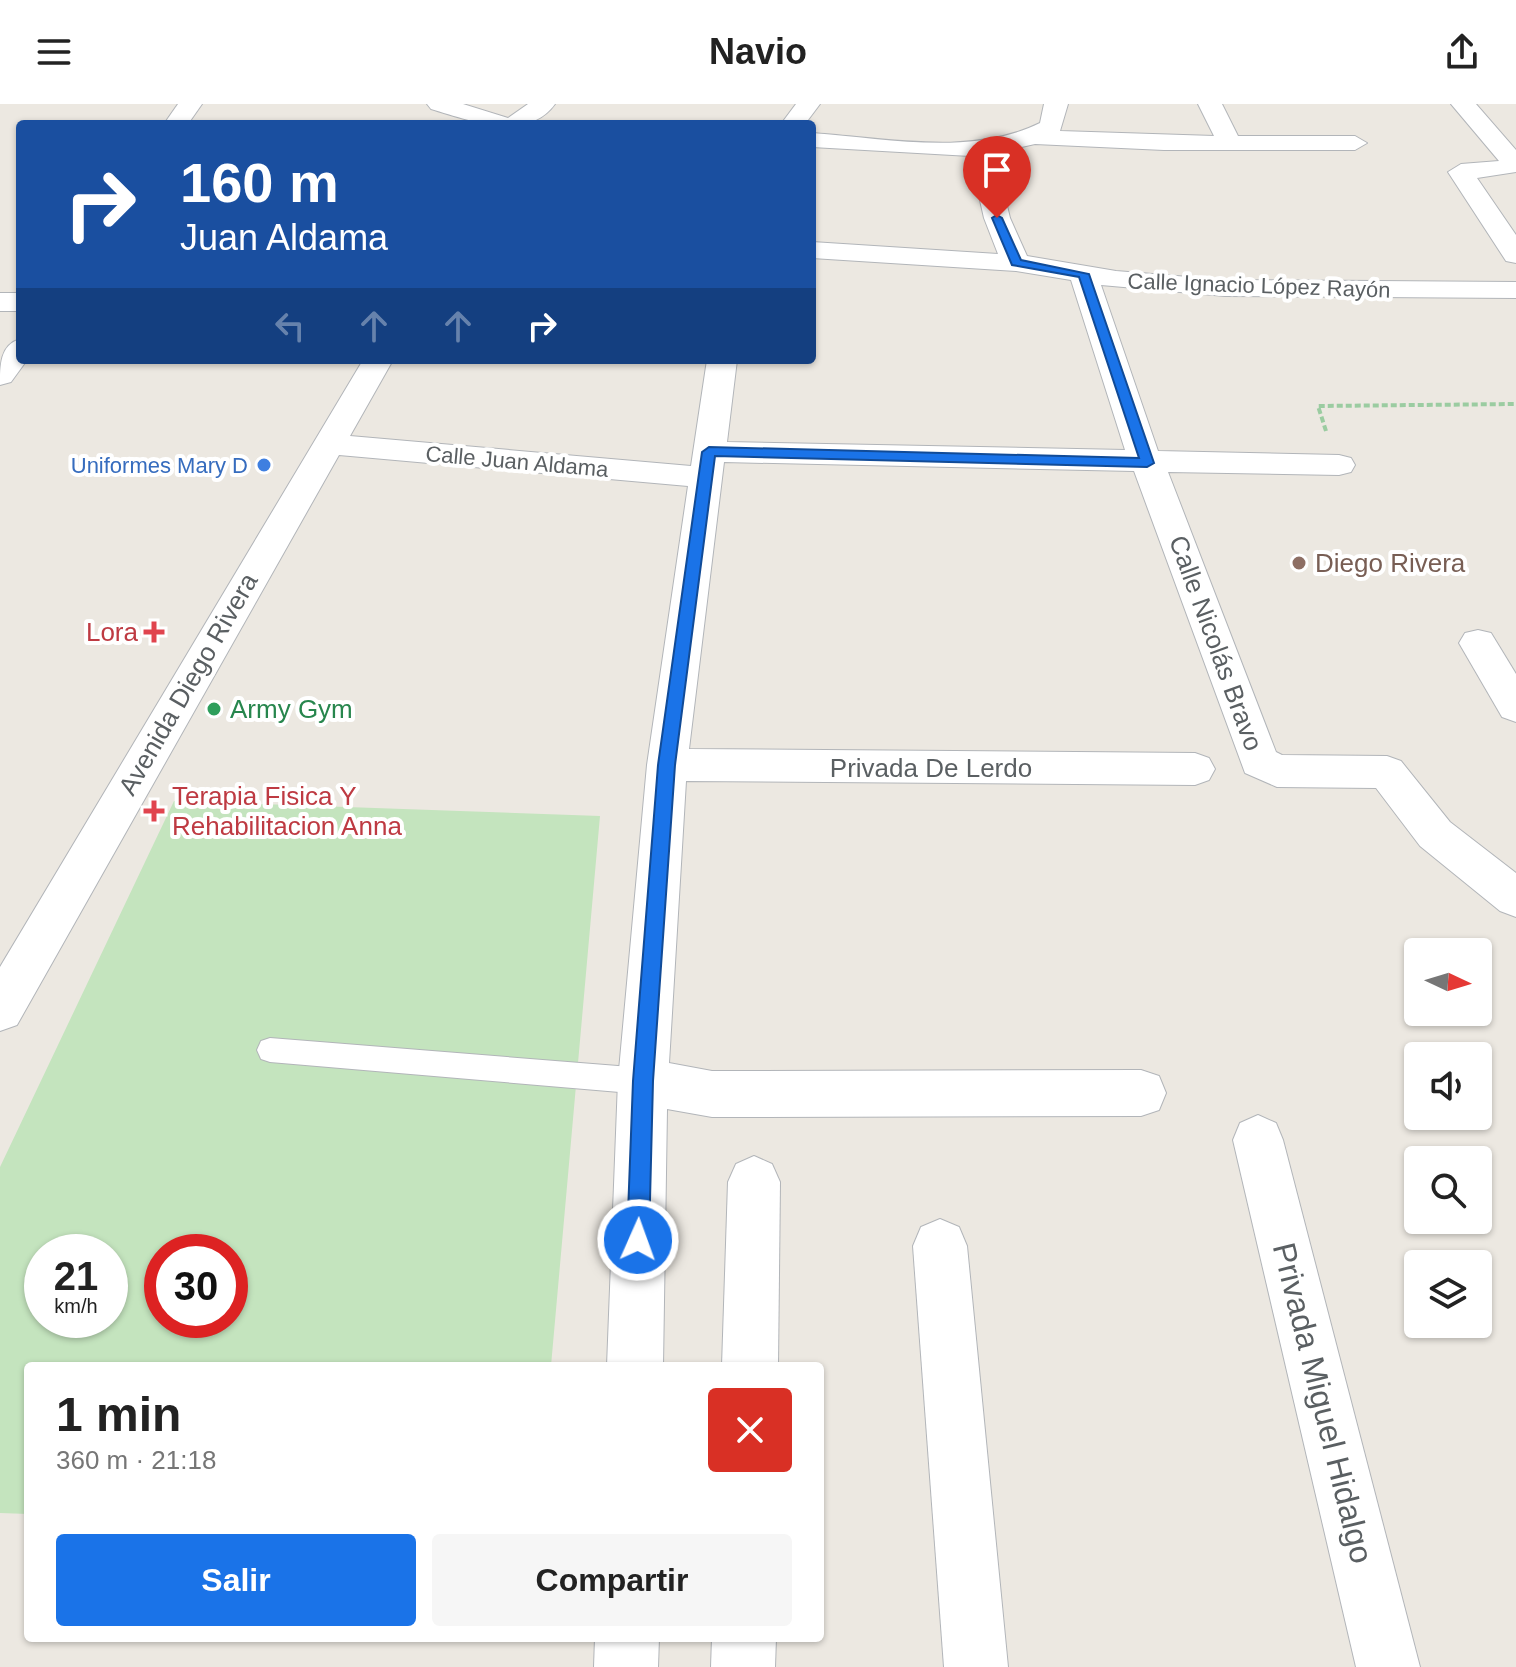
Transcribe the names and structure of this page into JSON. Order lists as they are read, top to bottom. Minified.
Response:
{"streets":{"street":["Calle Ignacio López Rayón","Calle Juan Aldama","Calle Nicolás Bravo","Avenida Diego Rivera","Privada De Lerdo","Privada Miguel Hidalgo"]},"crossings":[["Calle Ignacio López Rayón","Calle Nicolás Bravo"],["Calle Juan Aldama","Calle Nicolás Bravo"],["Calle Juan Aldama","Avenida Diego Rivera"]],"places":{"other":["Uniformes Mary D","Diego Rivera","Army Gym"],"health":["Lora","Terapia Fisica Y Rehabilitacion Anna"]},"north":"right","page":{"header":"Navio","turn":["160 m","Juan Aldama"],"speed":"21 km/h","limit":"30","heading":["1 min","360 m · 21:18"],"buttons":["Salir","Compartir"]}}
